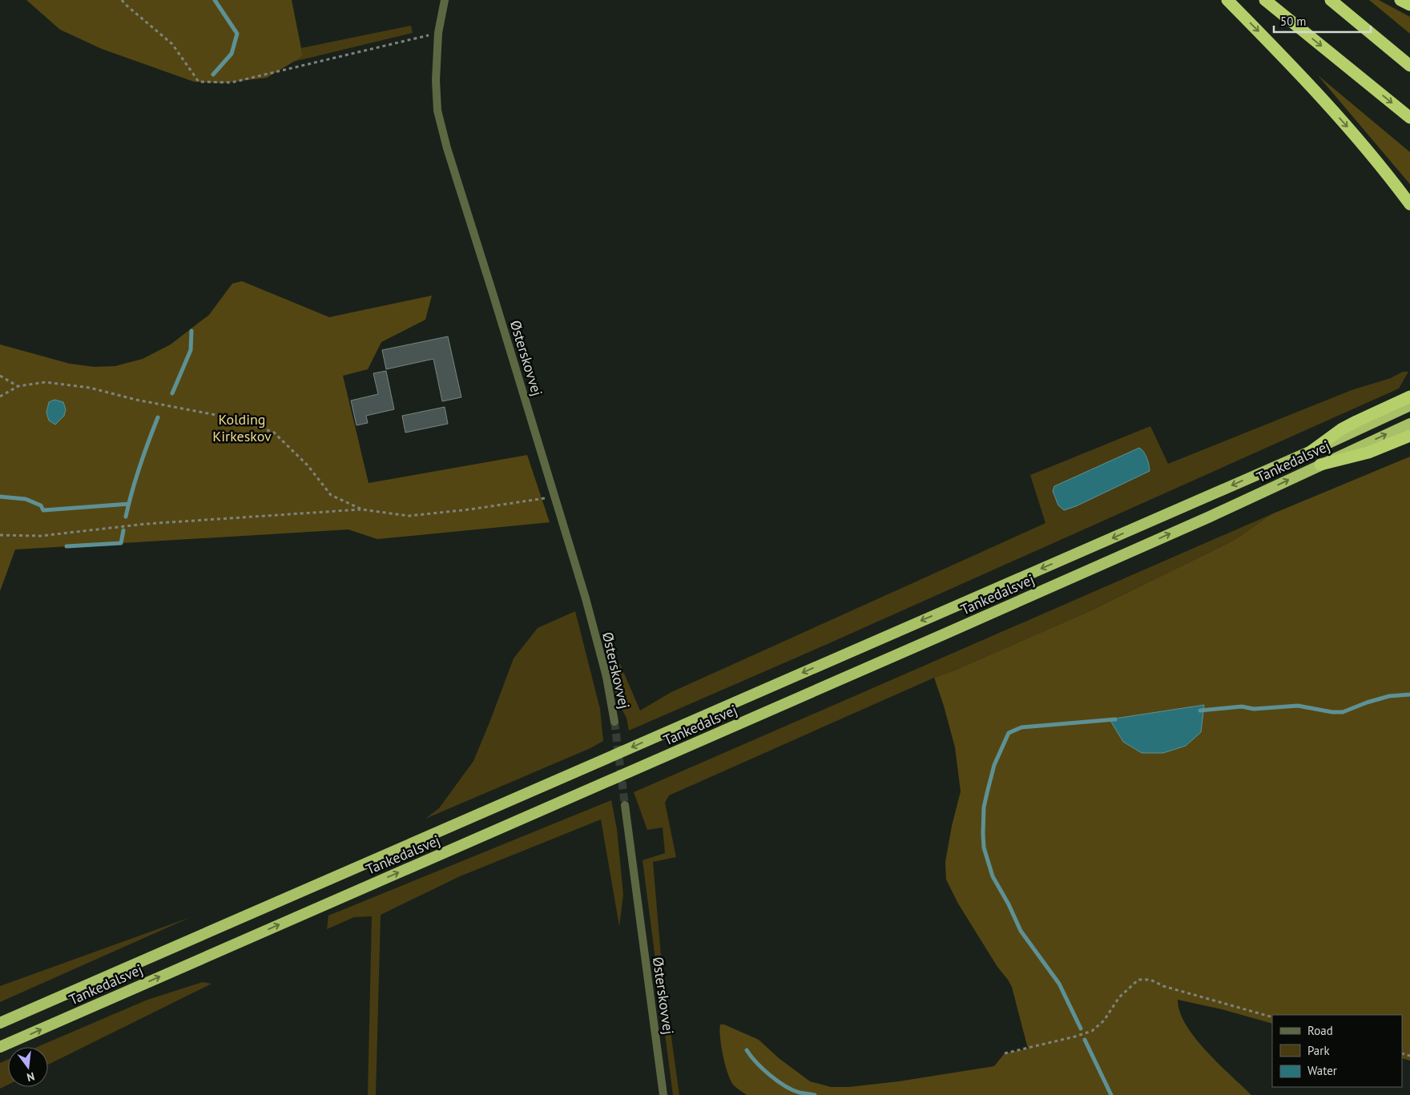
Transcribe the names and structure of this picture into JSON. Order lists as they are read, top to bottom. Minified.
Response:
{"streets":{"highway":["Tankedalsvej"],"street":["Østerskovvej"]},"parks":["Kolding Kirkeskov"],"legend":["Road","Park","Water"],"scale_bar":"50 m","north":"bottom"}
